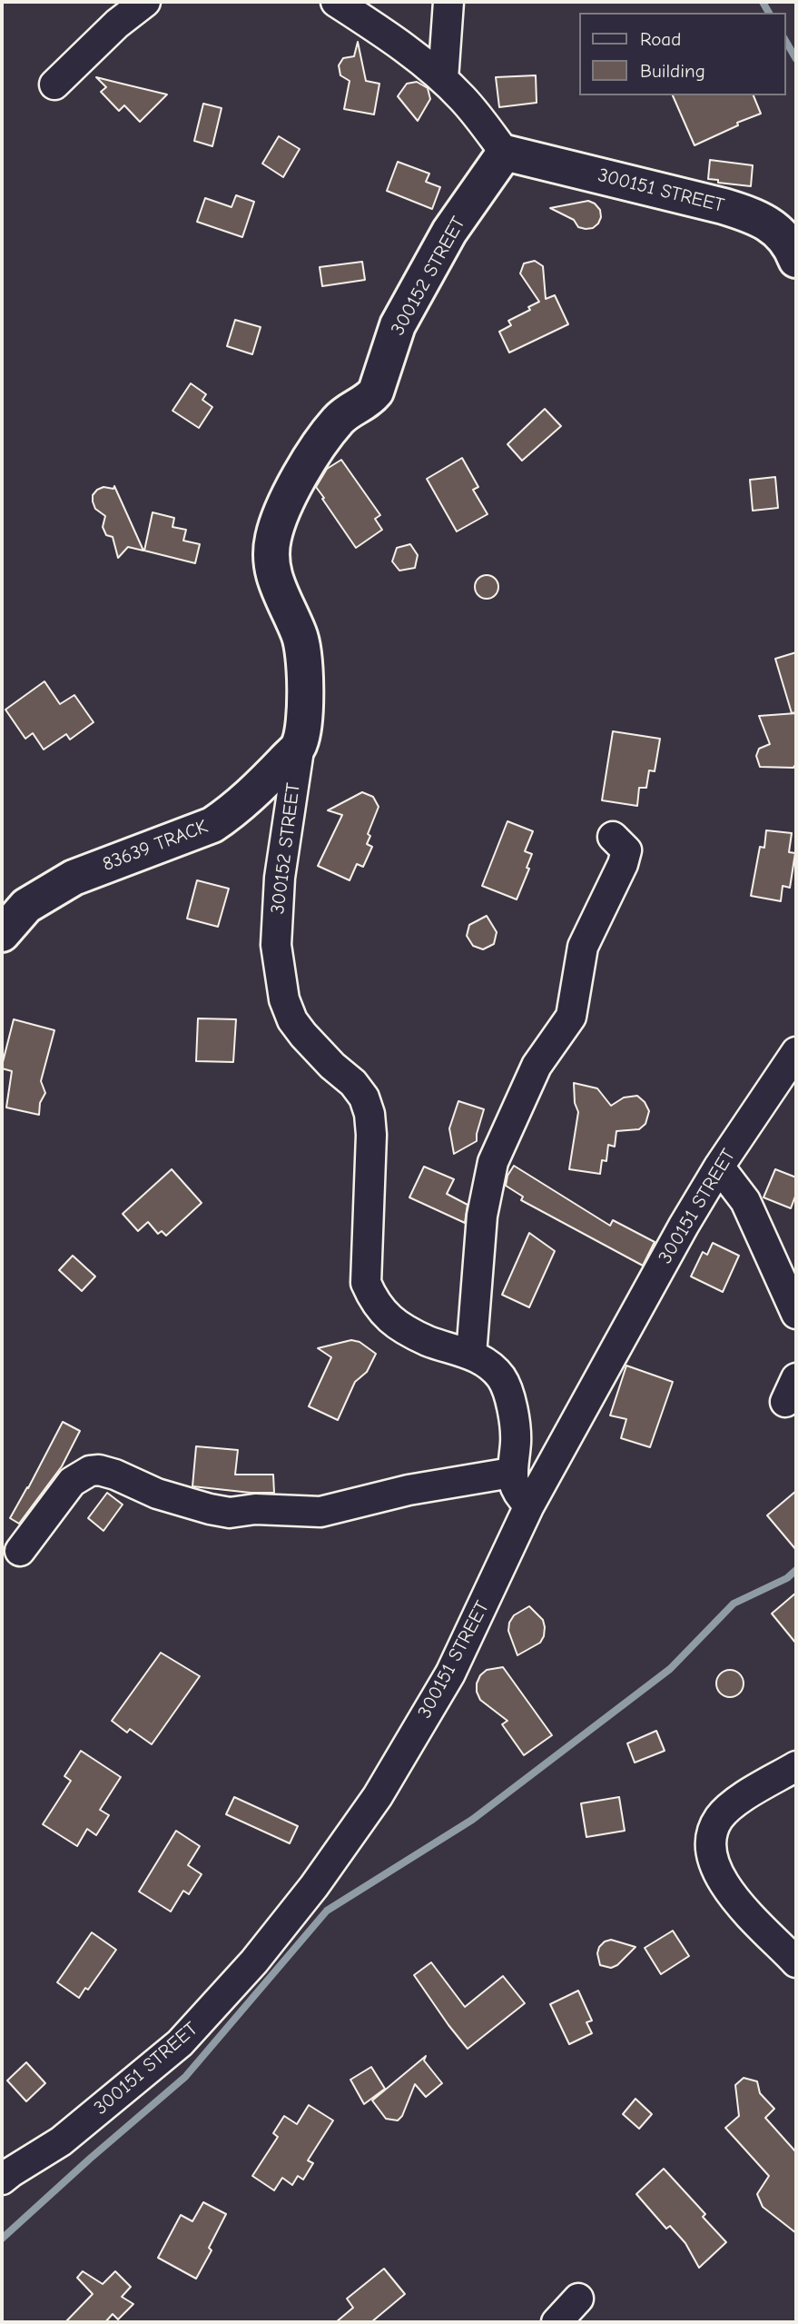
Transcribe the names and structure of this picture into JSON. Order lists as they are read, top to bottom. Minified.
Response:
{"streets":{"street":["300151 STREET","300152 STREET","83639 TRACK"]},"crossings":[["300151 STREET","300152 STREET"],["300152 STREET","83639 TRACK"]],"legend":["Road","Building"]}
